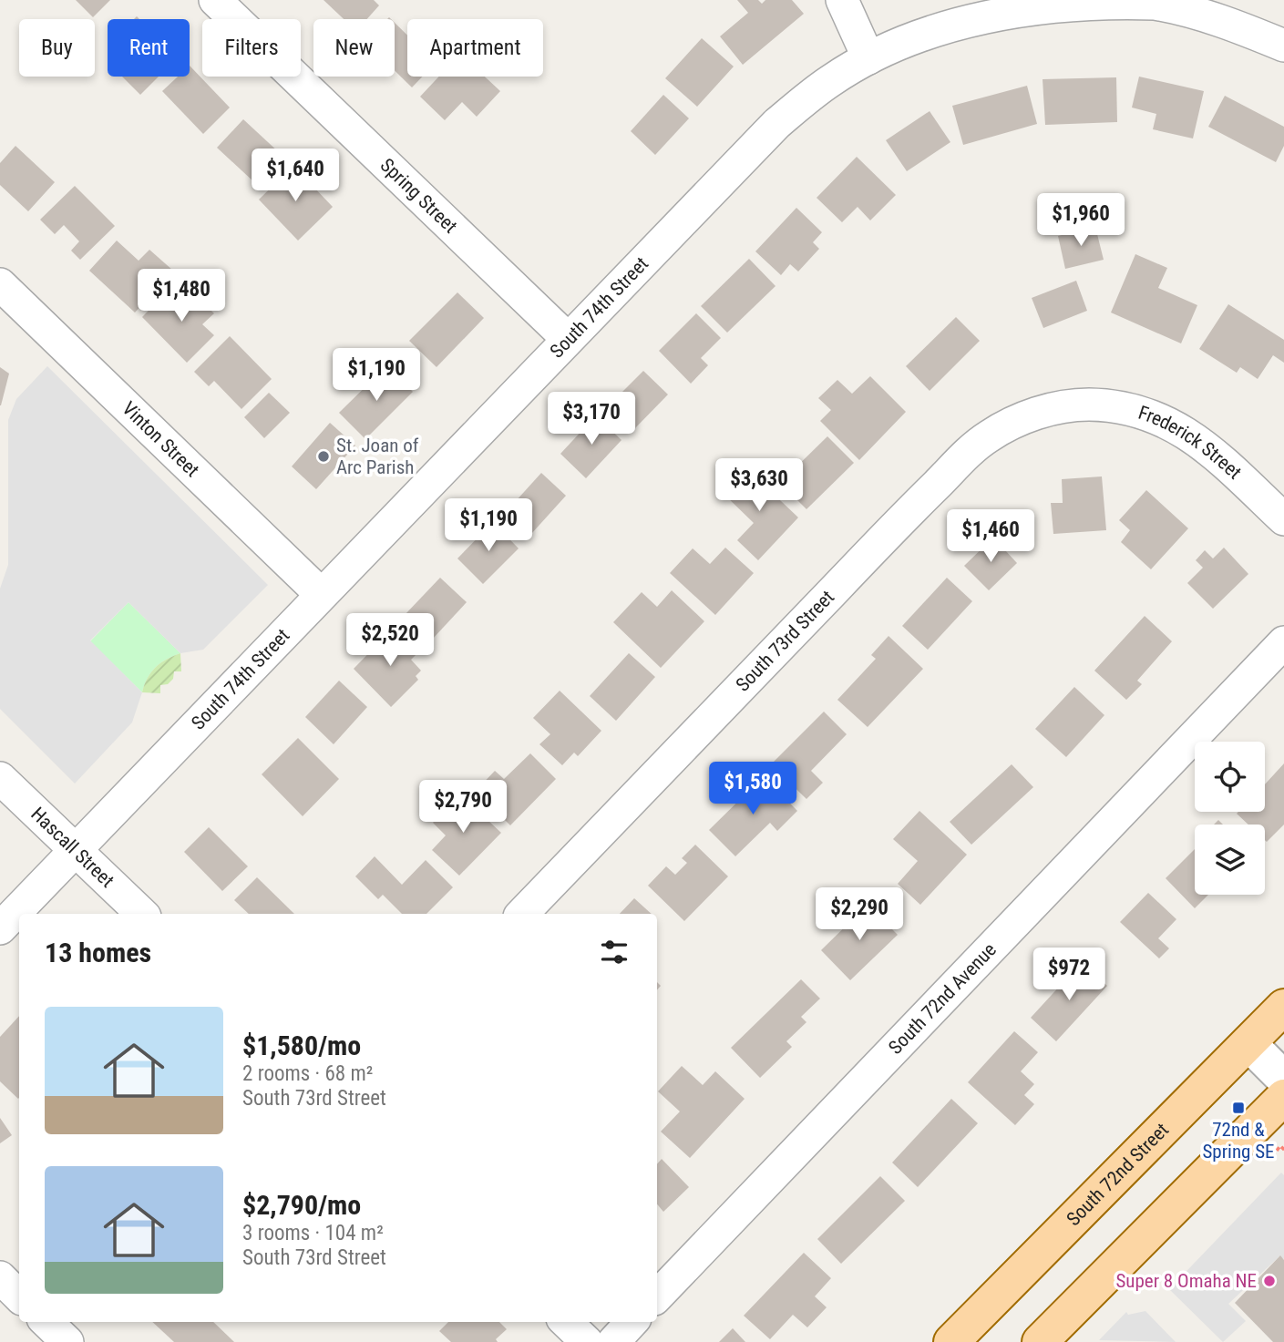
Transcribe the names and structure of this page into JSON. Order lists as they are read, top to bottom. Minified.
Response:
{"streets":{"main road":["South 72nd Street"],"street":["Spring Street","South 74th Street","Vinton Street","Frederick Street","South 73rd Street","Hascall Street","South 72nd Avenue"]},"crossings":[["Spring Street","South 74th Street"],["South 74th Street","Vinton Street"],["South 74th Street","Hascall Street"],["Frederick Street","South 73rd Street"]],"places":{"other":["St. Joan of Arc Parish","Super 8 Omaha NE"],"transit":["72nd & Spring SE"]},"page":{"chip":["Buy","Rent","Filters","New","Apartment"],"price":["$1,640","$1,960","$1,480","$1,190","$3,170","$3,630","$1,190","$1,460","$2,520","$1,580","$2,790","$2,290","$972"],"heading":"13 homes","list":[{"name":"$1,580/mo","note":"2 rooms · 68 m² · South 73rd Street"},{"name":"$2,790/mo","note":"3 rooms · 104 m² · South 73rd Street"}]}}
